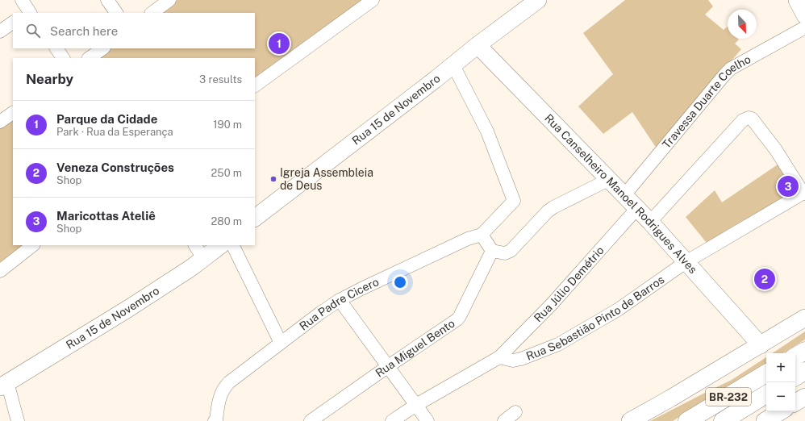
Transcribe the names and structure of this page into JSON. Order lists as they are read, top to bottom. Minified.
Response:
{"streets":{"highway":["BR-232"],"main road":["Rua 15 de Novembro","Rua Canselheiro Manoel Rodrigues Alves"],"street":["Travessa Duarte Coelho","Rua Júlio Demétrio","Rua Padre Cicero","Rua Sebastião Pinto de Barros","Rua Miguel Bento"]},"crossings":[["Travessa Duarte Coelho","Rua Canselheiro Manoel Rodrigues Alves"],["Rua 15 de Novembro","Rua Canselheiro Manoel Rodrigues Alves"],["Rua Canselheiro Manoel Rodrigues Alves","Rua Júlio Demétrio"],["Rua Canselheiro Manoel Rodrigues Alves","Rua Sebastião Pinto de Barros"],["Rua Júlio Demétrio","Rua Sebastião Pinto de Barros"]],"places":["Igreja Assembleia de Deus"],"north":"bottom right","page":{"search":"Search here","pins":["1","3","2"],"heading":["Nearby","3 results"],"list":[{"mark":"1","name":"Parque da Cidade","note":"Park · Rua da Esperança","value":"190 m"},{"mark":"2","name":"Veneza Construções","note":"Shop","value":"250 m"},{"mark":"3","name":"Maricottas Ateliê","note":"Shop","value":"280 m"}],"map_buttons":["+","−"]}}
